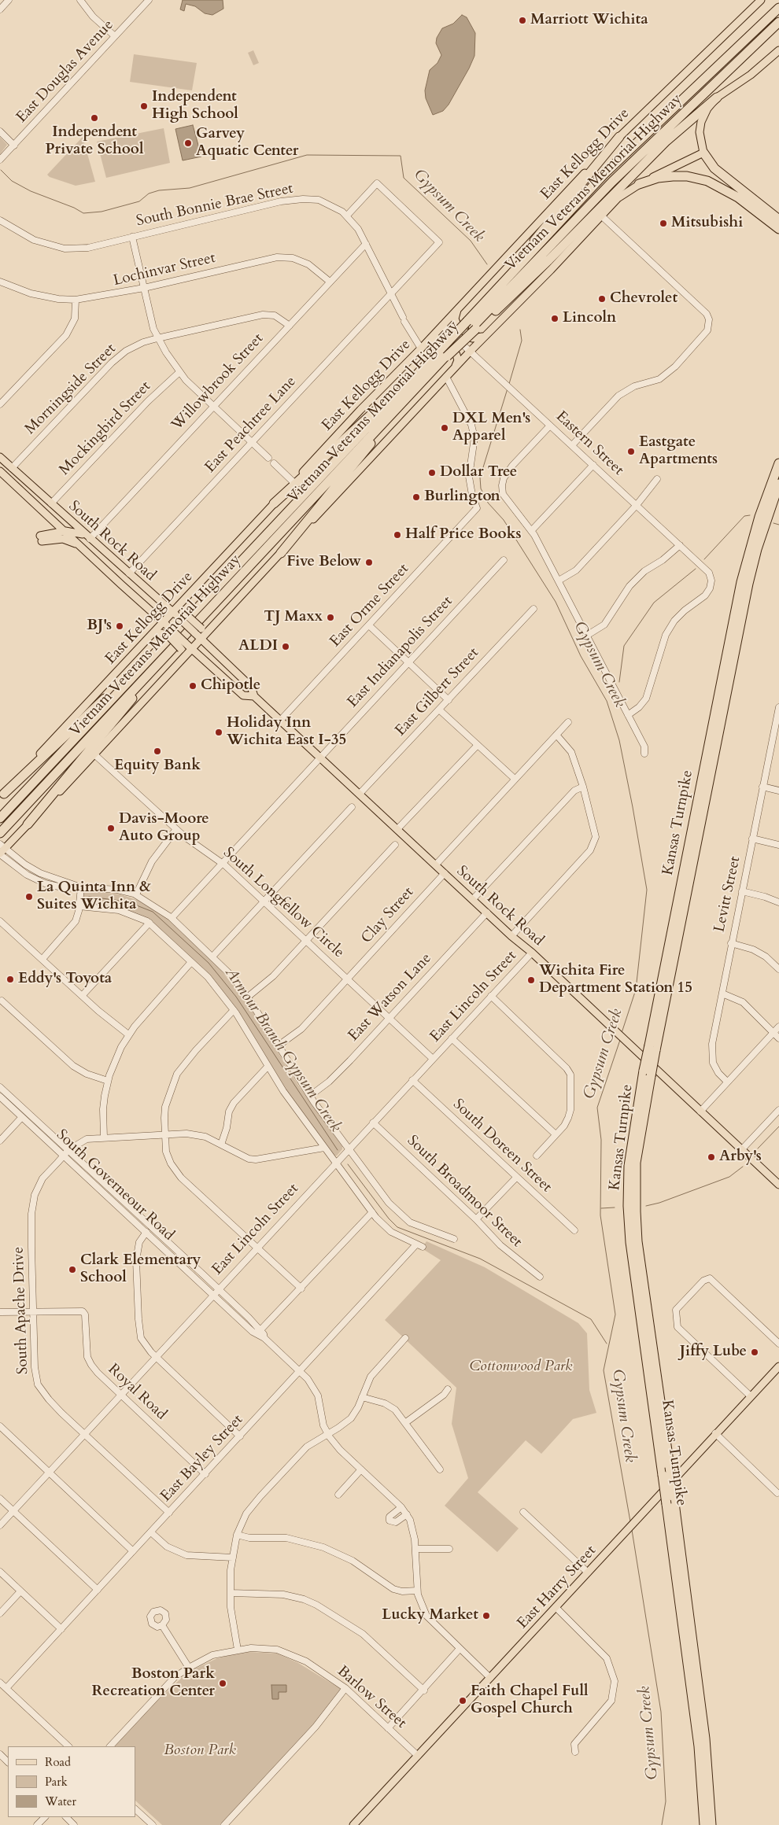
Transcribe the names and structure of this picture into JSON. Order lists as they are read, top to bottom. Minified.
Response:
{"streets":{"highway":["Vietnam Veterans Memorial Highway","Kansas Turnpike"],"main road":["East Kellogg Drive","South Rock Road","East Harry Street"],"street":["East Douglas Avenue","South Bonnie Brae Street","Lochinvar Street","Willowbrook Street","Morningside Street","East Peachtree Lane","Mockingbird Street","Eastern Street","East Orme Street","East Indianapolis Street","East Gilbert Street","Levitt Street","South Longfellow Circle","Clay Street","East Lincoln Street","East Watson Lane","South Doreen Street","South Governeour Road","South Broadmoor Street","South Apache Drive","Royal Road","East Bayley Street","Barlow Street"]},"crossings":[["East Kellogg Drive","South Bonnie Brae Street"],["East Kellogg Drive","Eastern Street"],["East Kellogg Drive","South Rock Road"],["Vietnam Veterans Memorial Highway","South Rock Road"],["South Bonnie Brae Street","Willowbrook Street"],["South Bonnie Brae Street","East Peachtree Lane"],["Lochinvar Street","Willowbrook Street"],["Willowbrook Street","Morningside Street"],["Willowbrook Street","South Rock Road"],["Morningside Street","South Rock Road"],["East Peachtree Lane","South Rock Road"],["Mockingbird Street","South Rock Road"],["South Rock Road","East Orme Street"],["South Rock Road","East Indianapolis Street"],["South Rock Road","East Gilbert Street"],["South Rock Road","Clay Street"],["South Rock Road","East Lincoln Street"],["South Rock Road","East Watson Lane"],["East Indianapolis Street","South Longfellow Circle"],["South Longfellow Circle","Clay Street"],["South Longfellow Circle","East Lincoln Street"],["South Longfellow Circle","East Watson Lane"],["East Lincoln Street","South Doreen Street"],["East Lincoln Street","South Governeour Road"],["East Lincoln Street","South Broadmoor Street"],["East Lincoln Street","South Apache Drive"],["East Lincoln Street","Royal Road"],["South Governeour Road","South Apache Drive"],["South Governeour Road","East Bayley Street"],["South Apache Drive","Royal Road"],["South Apache Drive","East Bayley Street"],["Royal Road","East Bayley Street"],["East Harry Street","Barlow Street"]],"water":["Gypsum Creek","Armour Branch Gypsum Creek"],"parks":["Cottonwood Park","Boston Park"],"places":["Marriott Wichita","Independent High School","Independent Private School","Garvey Aquatic Center","Mitsubishi","Chevrolet","Lincoln","DXL Men's Apparel","Eastgate Apartments","Dollar Tree","Burlington","Half Price Books","Five Below","TJ Maxx","BJ's","ALDI","Chipotle","Holiday Inn Wichita East I-35","Equity Bank","Davis-Moore Auto Group","La Quinta Inn & Suites Wichita","Eddy's Toyota","Wichita Fire Department Station 15","Arby's","Clark Elementary School","Jiffy Lube","Lucky Market","Boston Park Recreation Center","Faith Chapel Full Gospel Church"],"legend":["Road","Park","Water"]}
